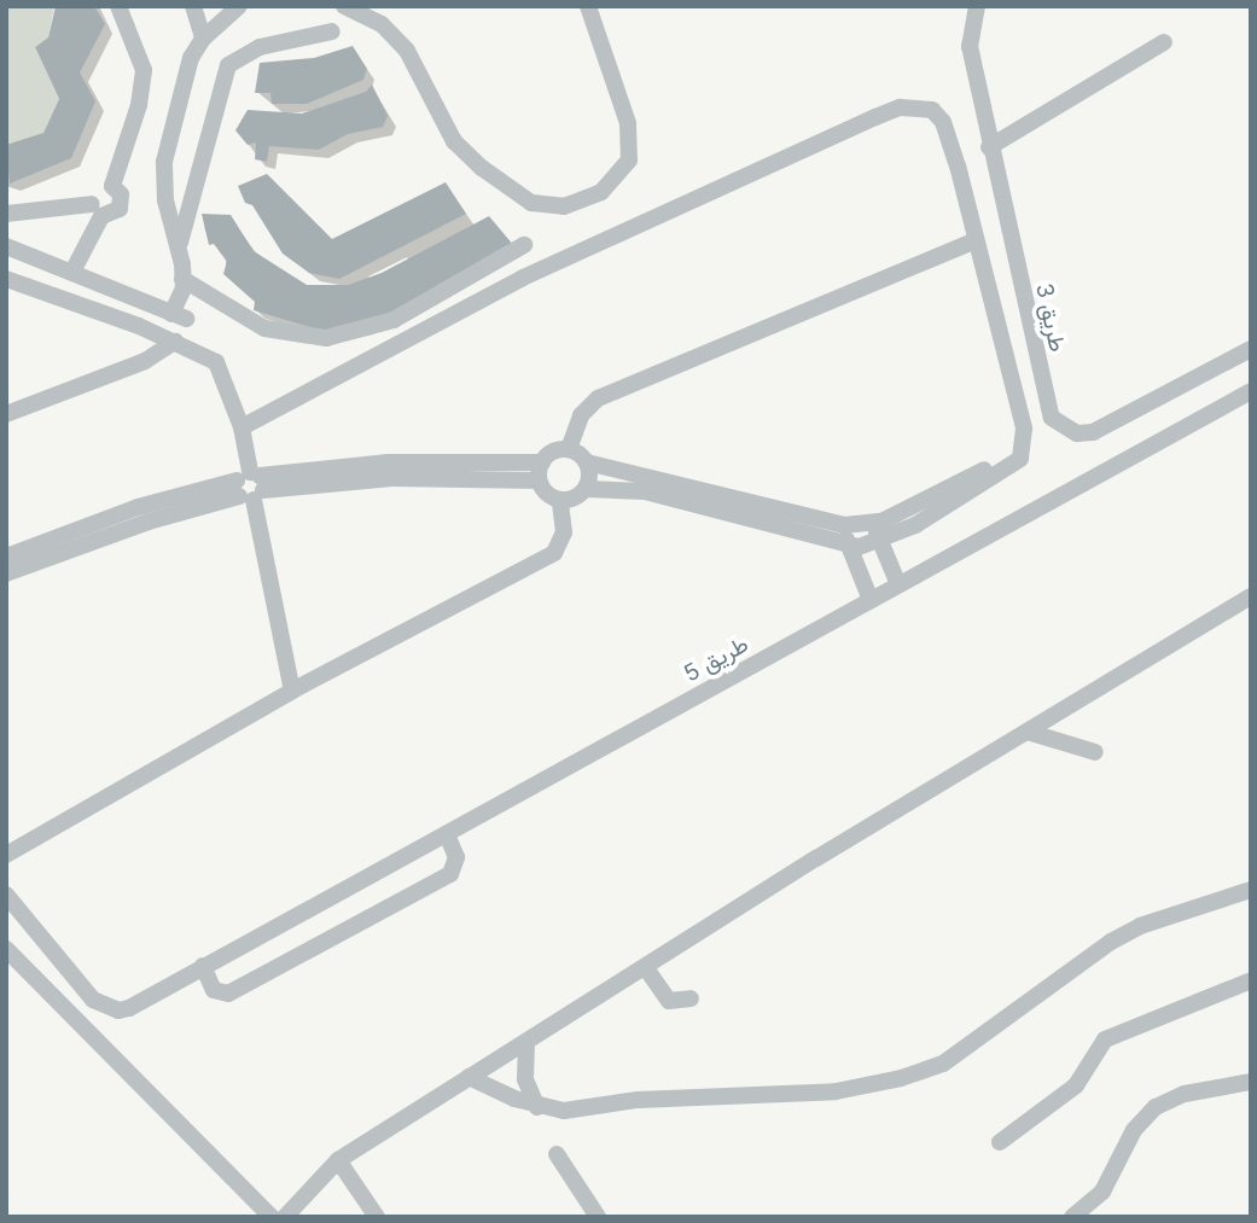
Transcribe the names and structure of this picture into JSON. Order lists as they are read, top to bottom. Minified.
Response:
{"streets":{"street":["طريق 3","طريق 5"]}}
